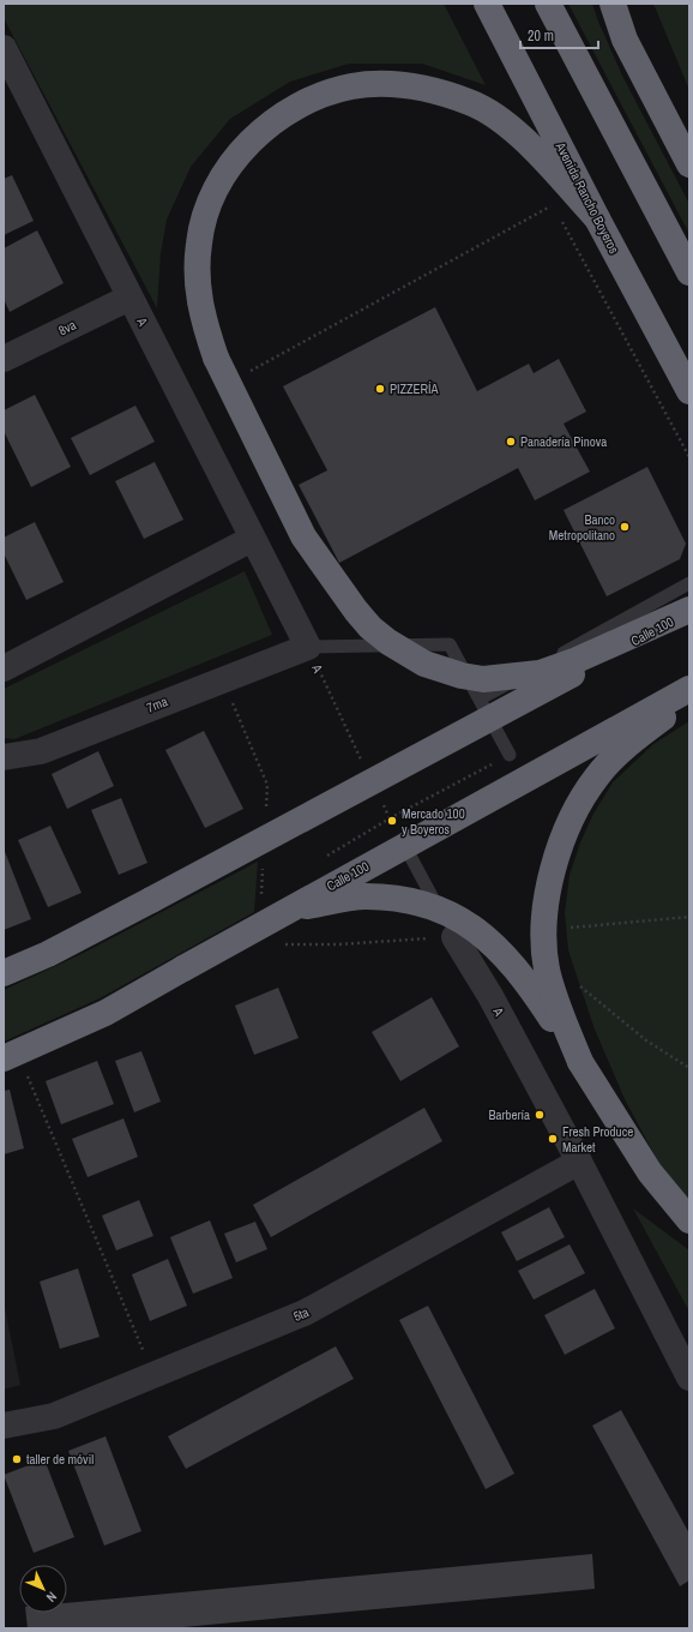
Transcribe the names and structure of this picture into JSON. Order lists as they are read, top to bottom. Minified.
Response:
{"streets":{"highway":["Avenida Rancho Boyeros","Calle 100"],"street":["A","8va","7ma","5ta"]},"crossings":[["A","8va"],["A","7ma"],["A","5ta"]],"places":["PIZZERÍA","Panadería Pinova","Banco Metropolitano","Mercado 100 y Boyeros","Barbería","Fresh Produce Market","taller de móvil"],"scale_bar":"20 m","north":"bottom right"}
